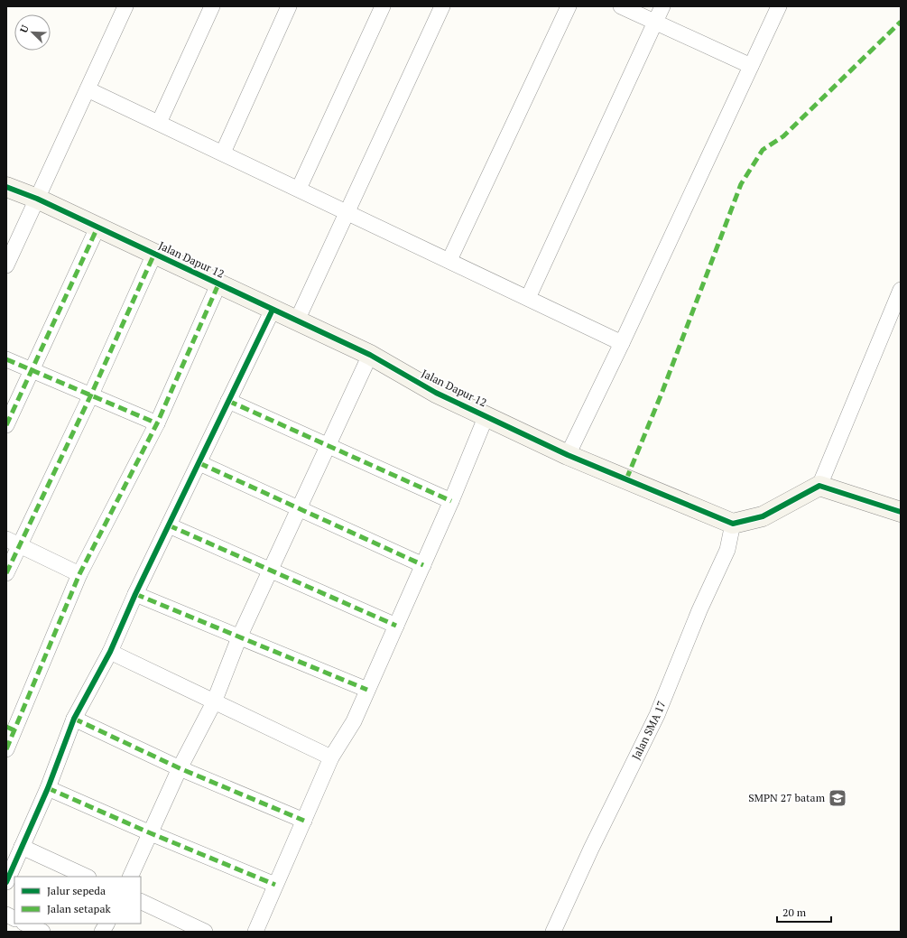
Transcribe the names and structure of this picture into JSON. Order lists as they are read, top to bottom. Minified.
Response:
{"streets":{"street":["Jalan Dapur 12","Jalan SMA 17"]},"crossings":[["Jalan Dapur 12","Jalan SMA 17"]],"places":{"school or university":["SMPN 27 batam"]},"legend":["Jalur sepeda","Jalan setapak"],"scale_bar":"20 m","north":"top left"}
